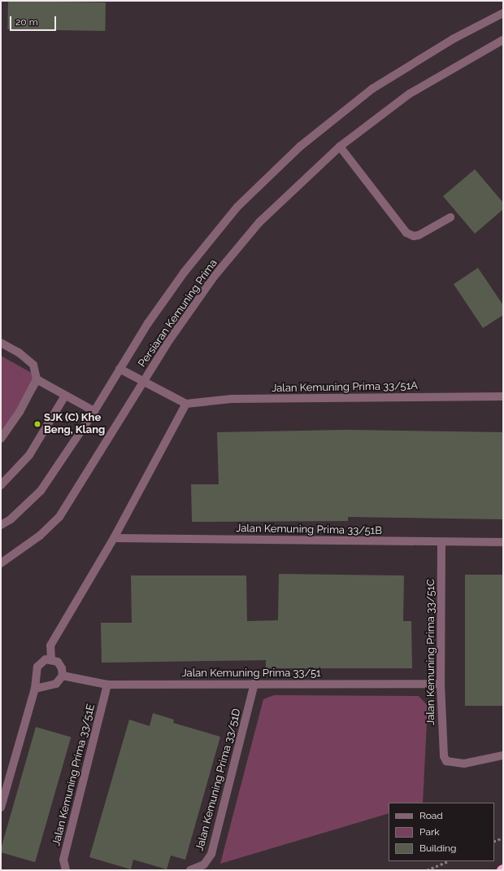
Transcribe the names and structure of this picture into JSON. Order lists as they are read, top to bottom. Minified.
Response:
{"streets":{"street":["Persiaran Kemuning Prima","Jalan Kemuning Prima 33/51A","Jalan Kemuning Prima 33/51B","Jalan Kemuning Prima 33/51C","Jalan Kemuning Prima 33/51","Jalan Kemuning Prima 33/51E","Jalan Kemuning Prima 33/51D"]},"crossings":[["Jalan Kemuning Prima 33/51B","Jalan Kemuning Prima 33/51C"],["Jalan Kemuning Prima 33/51C","Jalan Kemuning Prima 33/51"],["Jalan Kemuning Prima 33/51","Jalan Kemuning Prima 33/51E"],["Jalan Kemuning Prima 33/51","Jalan Kemuning Prima 33/51D"]],"places":["SJK (C) Khe Beng, Klang"],"legend":["Road","Park","Building"],"scale_bar":"20 m"}
